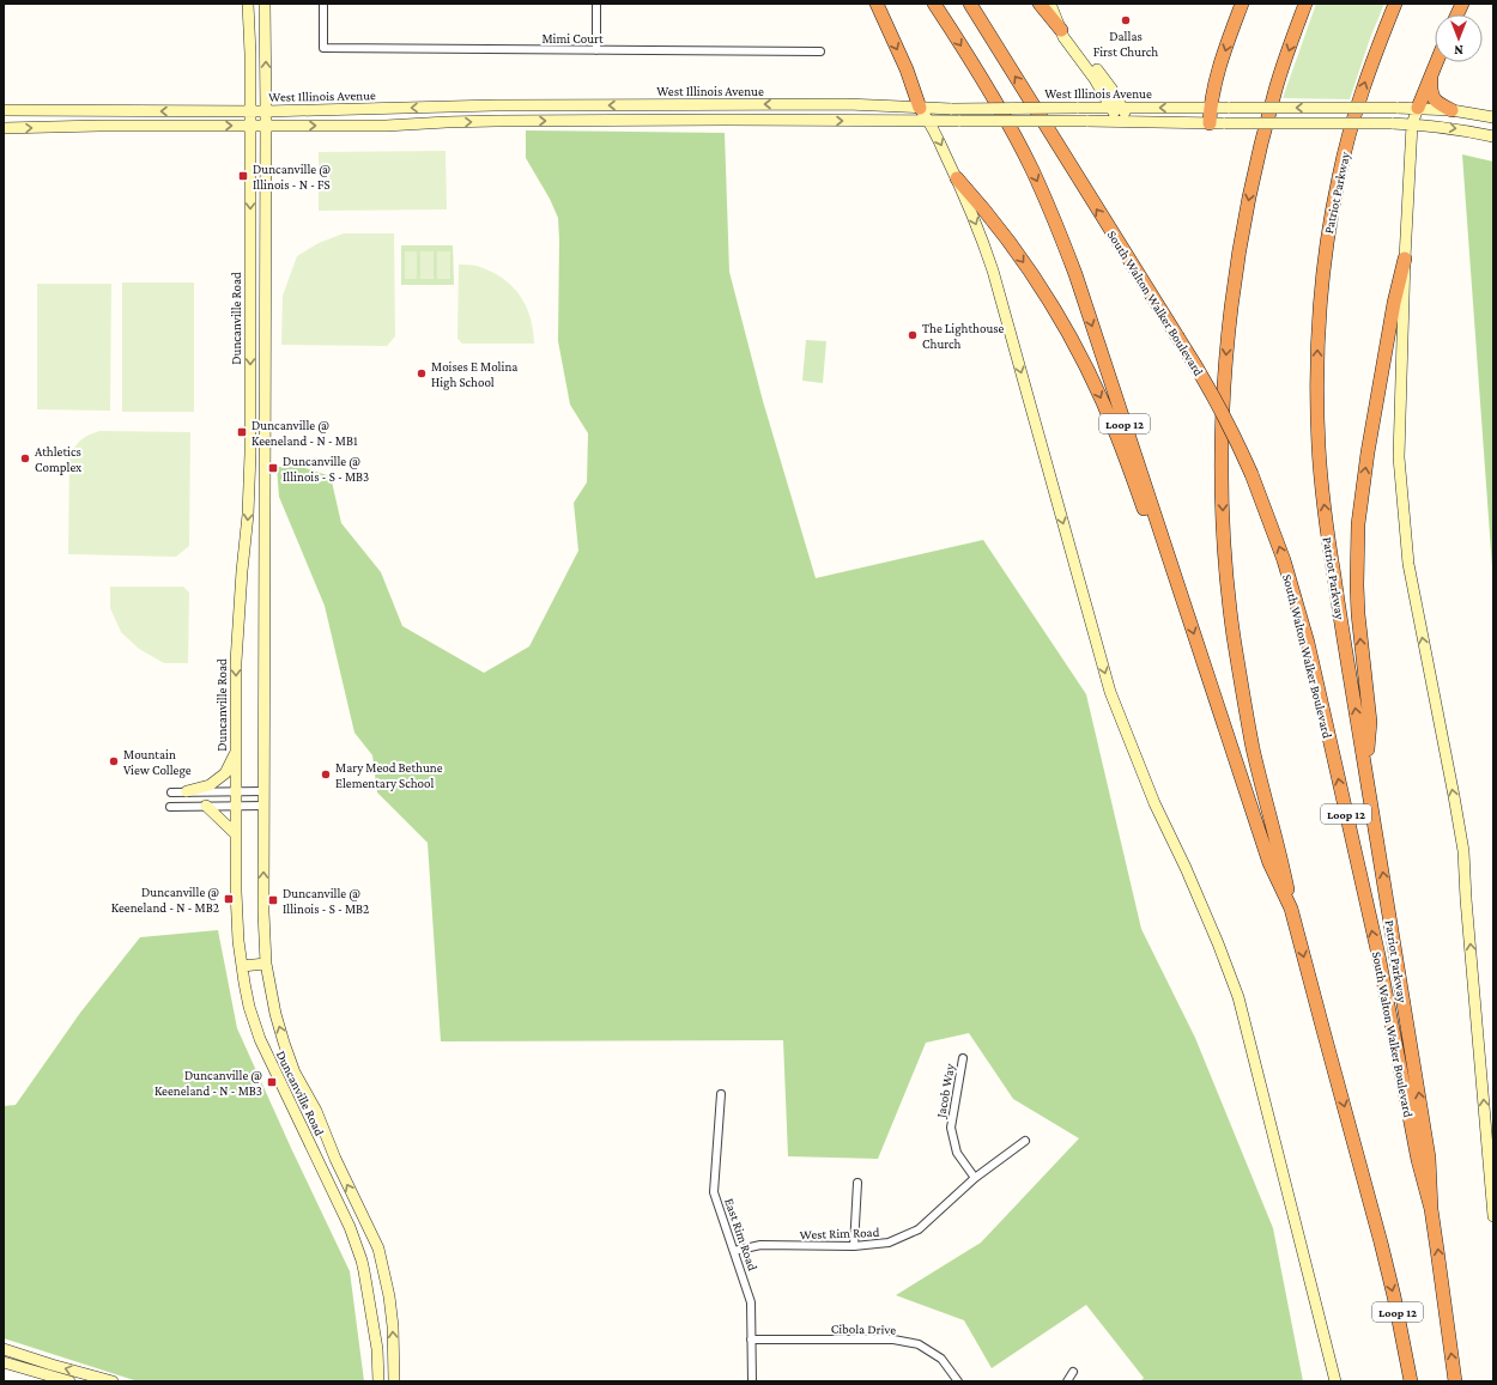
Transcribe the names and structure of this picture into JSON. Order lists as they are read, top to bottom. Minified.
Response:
{"streets":{"highway":["Patriot Parkway","South Walton Walker Boulevard","Loop 12"],"main road":["West Illinois Avenue","Duncanville Road"],"street":["Mimi Court","Jacob Way","West Rim Road","East Rim Road","Cibola Drive"]},"crossings":[["West Illinois Avenue","Duncanville Road"],["Patriot Parkway","South Walton Walker Boulevard"],["Jacob Way","West Rim Road"],["West Rim Road","East Rim Road"],["East Rim Road","Cibola Drive"]],"places":{"other":["Dallas First Church","The Lighthouse Church","Moises E Molina High School","Athletics Complex","Mountain View College","Mary Meod Bethune Elementary School"],"transit":["Duncanville @ Illinois - N - FS","Duncanville @ Keeneland - N - MB1","Duncanville @ Illinois - S - MB3","Duncanville @ Keeneland - N - MB2","Duncanville @ Illinois - S - MB2","Duncanville @ Keeneland - N - MB3"]},"north":"bottom"}
